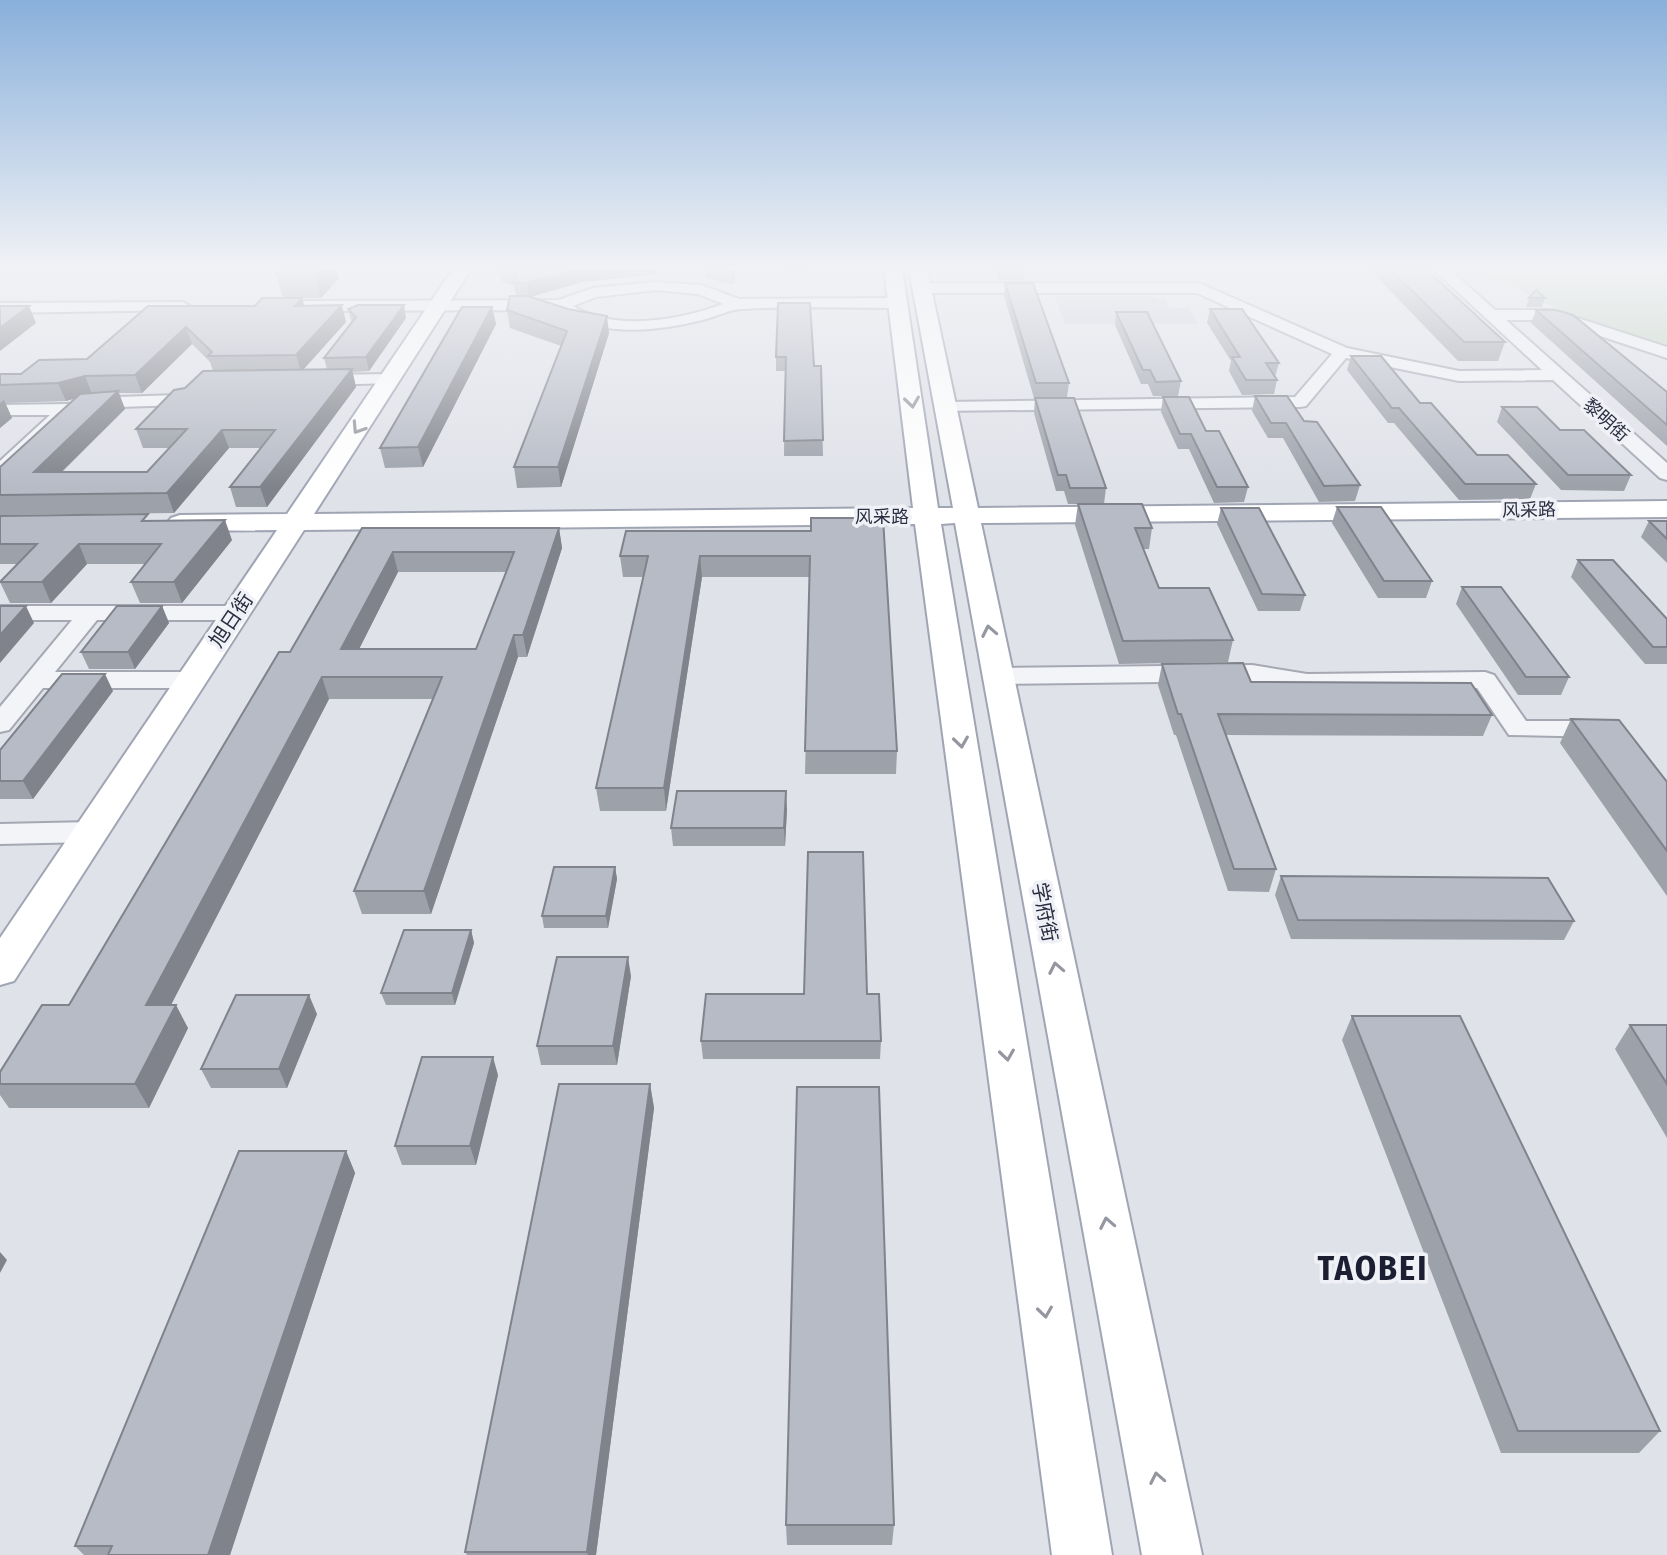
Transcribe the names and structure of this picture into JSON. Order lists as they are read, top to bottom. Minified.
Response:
{"streets":{"main road":["风采路","旭日街","学府街"],"street":["黎明街"]},"crossings":[["风采路","旭日街"],["风采路","学府街"]],"districts":["TAOBEI"]}
